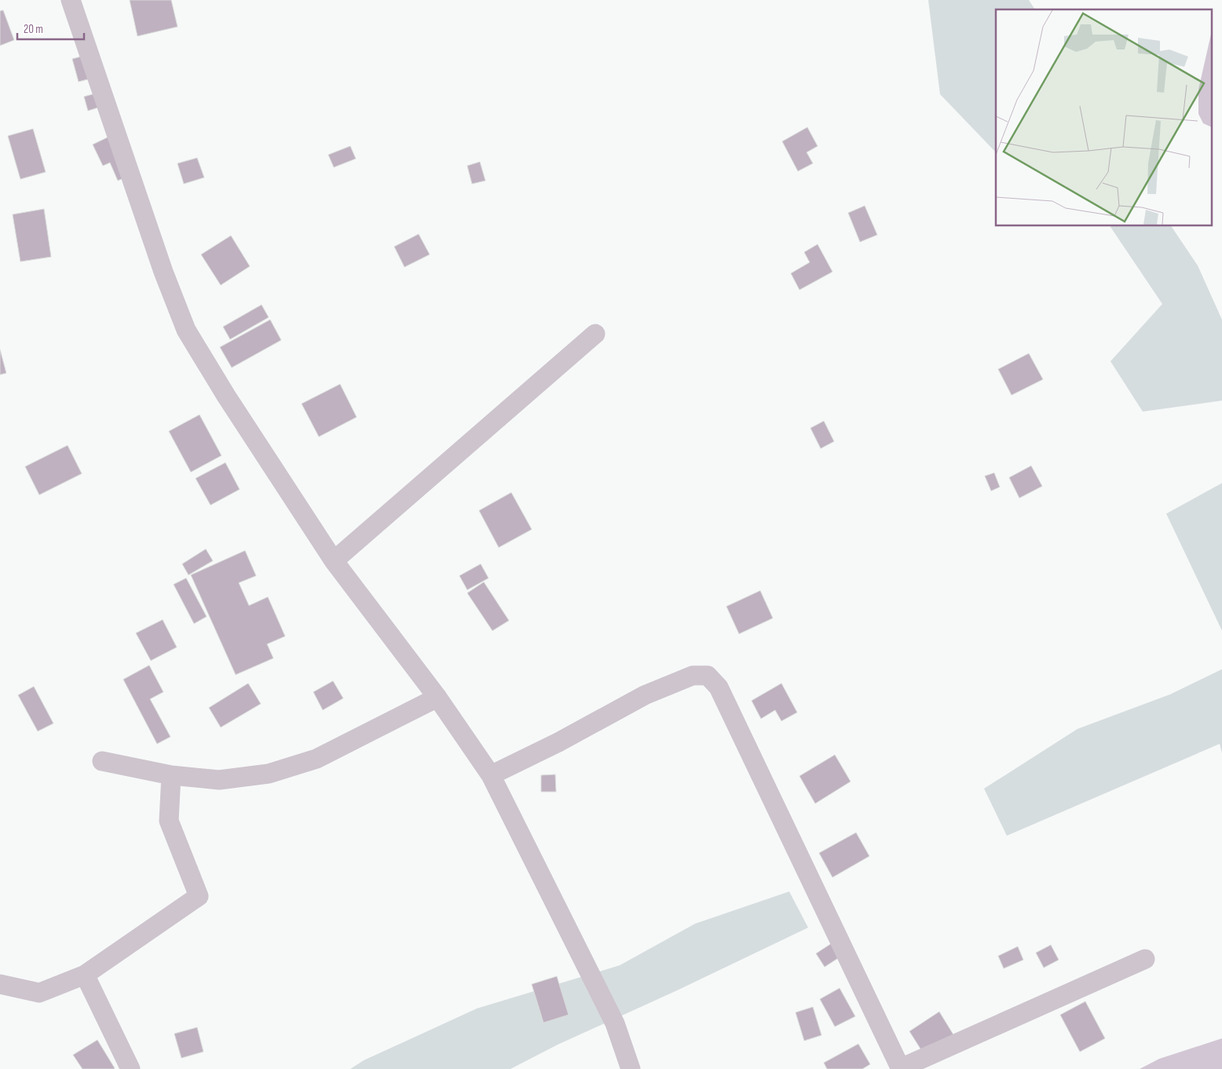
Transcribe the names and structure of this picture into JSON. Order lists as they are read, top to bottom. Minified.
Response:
{"scale_bar":"20 m"}
